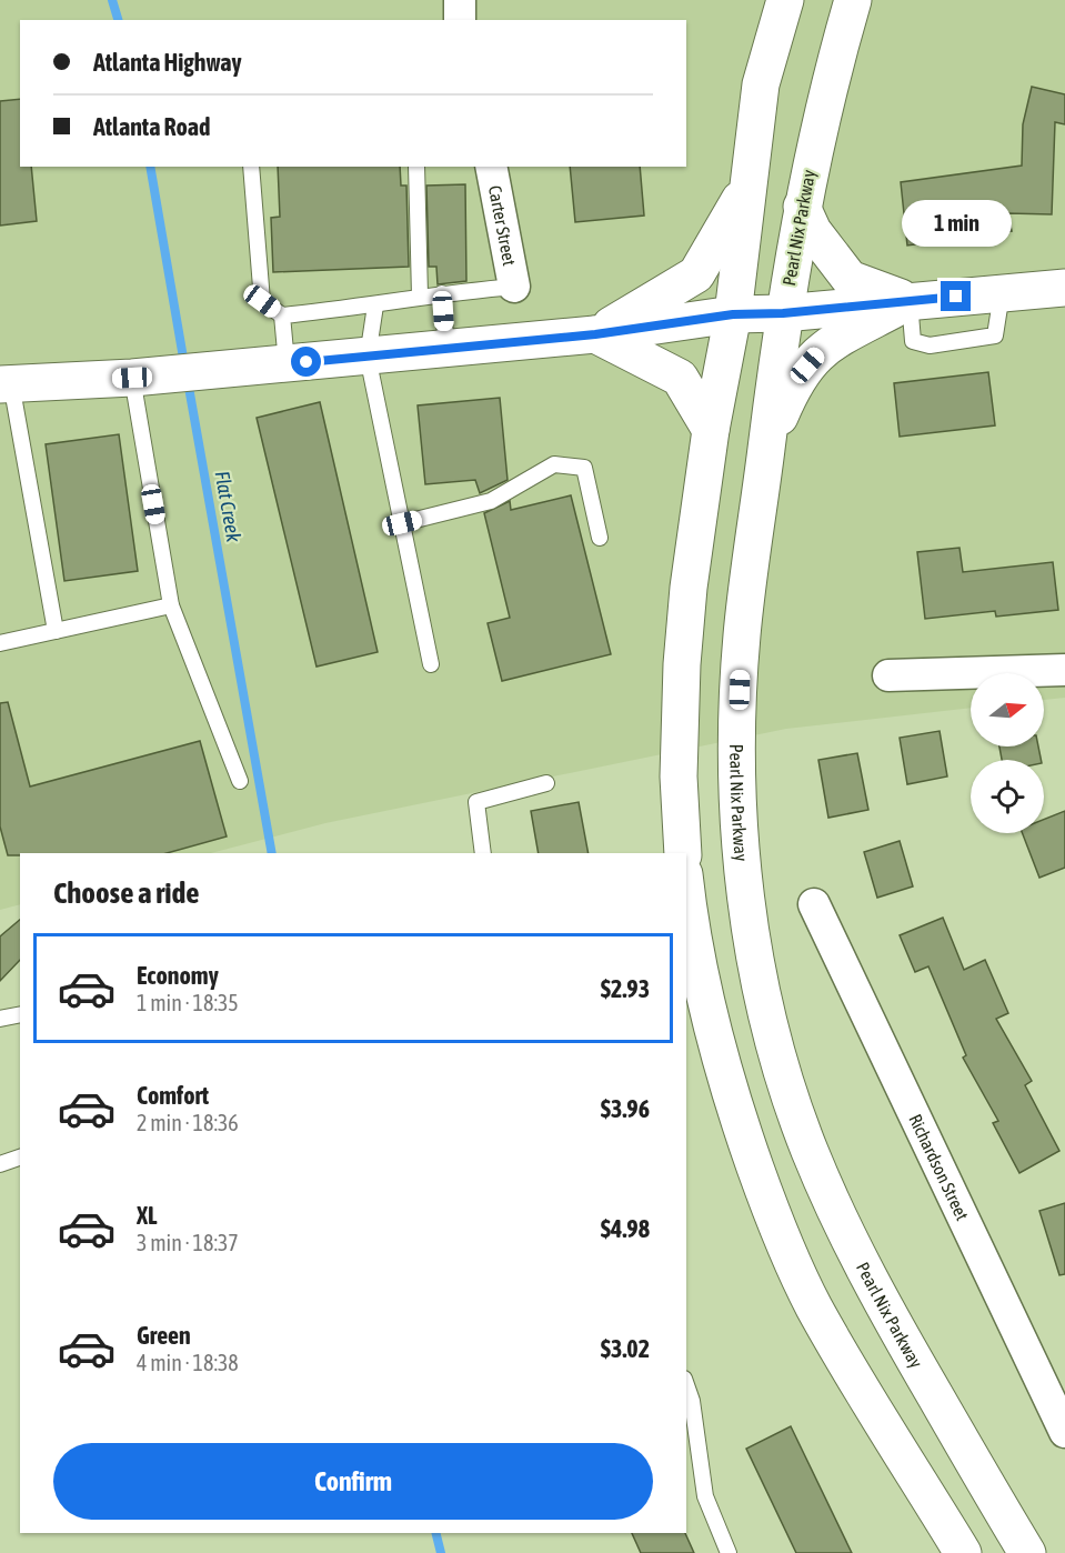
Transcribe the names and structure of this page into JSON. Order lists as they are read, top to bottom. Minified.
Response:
{"streets":{"main road":["Pearl Nix Parkway"],"street":["Carter Street","Richardson Street"]},"water":["Flat Creek"],"north":"right","page":{"banner":["Atlanta Highway","Atlanta Road"],"bubble":"1 min","heading":"Choose a ride","list":[{"name":"Economy","note":"1 min · 18:35","value":"$2.93"},{"name":"Comfort","note":"2 min · 18:36","value":"$3.96"},{"name":"XL","note":"3 min · 18:37","value":"$4.98"},{"name":"Green","note":"4 min · 18:38","value":"$3.02"}],"buttons":"Confirm"}}
